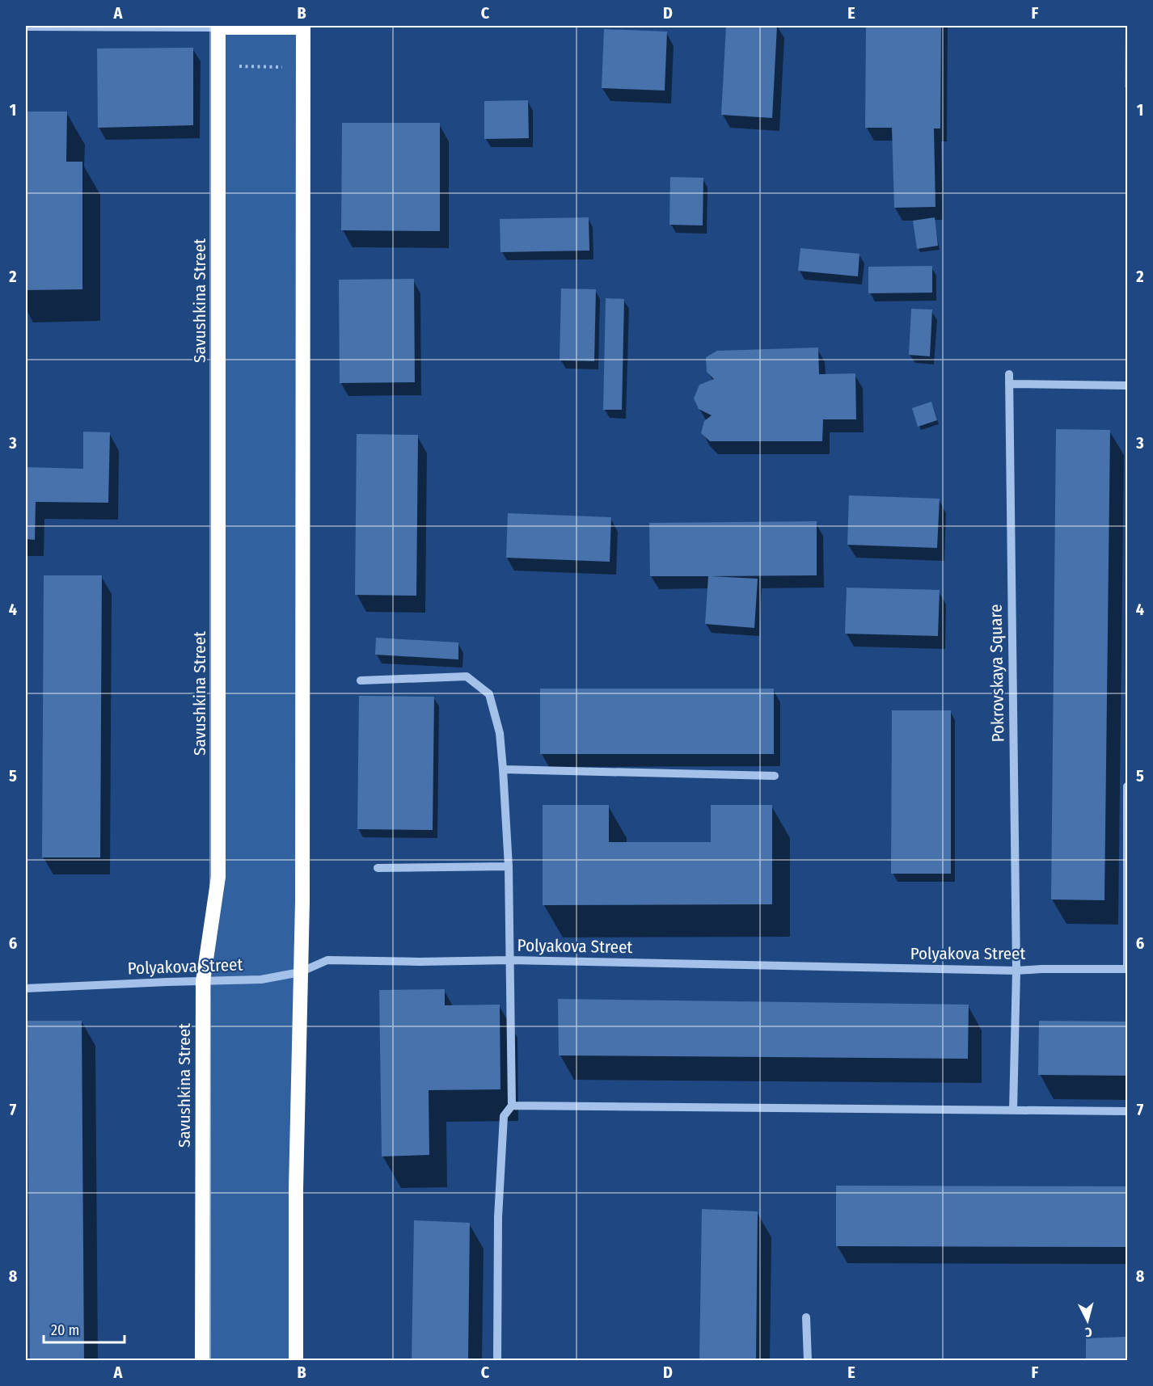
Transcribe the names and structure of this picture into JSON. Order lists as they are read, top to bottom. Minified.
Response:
{"streets":{"highway":["Savushkina Street"],"street":["Pokrovskaya Square","Polyakova Street"]},"crossings":[["Savushkina Street","Polyakova Street"],["Pokrovskaya Square","Polyakova Street"]],"scale_bar":"20 m","north":"bottom","grid":{"columns":["A","B","C","D","E","F"],"rows":["1","2","3","4","5","6","7","8"]}}
